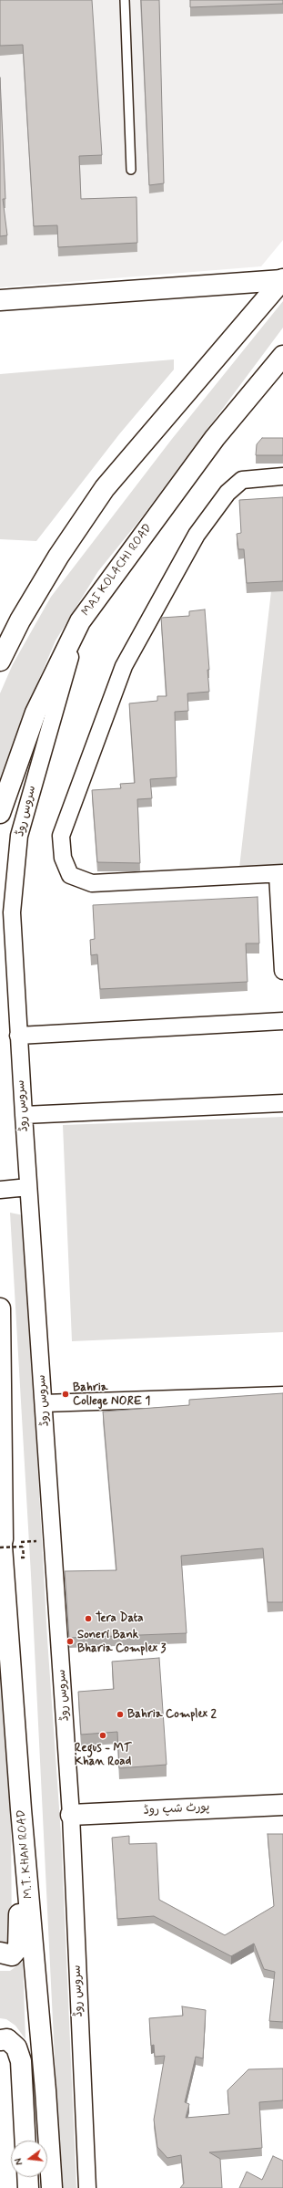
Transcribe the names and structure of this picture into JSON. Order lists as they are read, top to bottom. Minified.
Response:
{"streets":{"main road":["MAI KOLACHI ROAD","پورٹ شپ روڈ","M.T. KHAN ROAD"],"street":["سروس روڈ"]},"crossings":[["MAI KOLACHI ROAD","سروس روڈ"],["سروس روڈ","پورٹ شپ روڈ"]],"places":["Bahria College NORE 1","Tera Data","Soneri Bank Bharia Complex 3","Bahria Complex 2","Regus - MT Khan Road"],"north":"left"}
